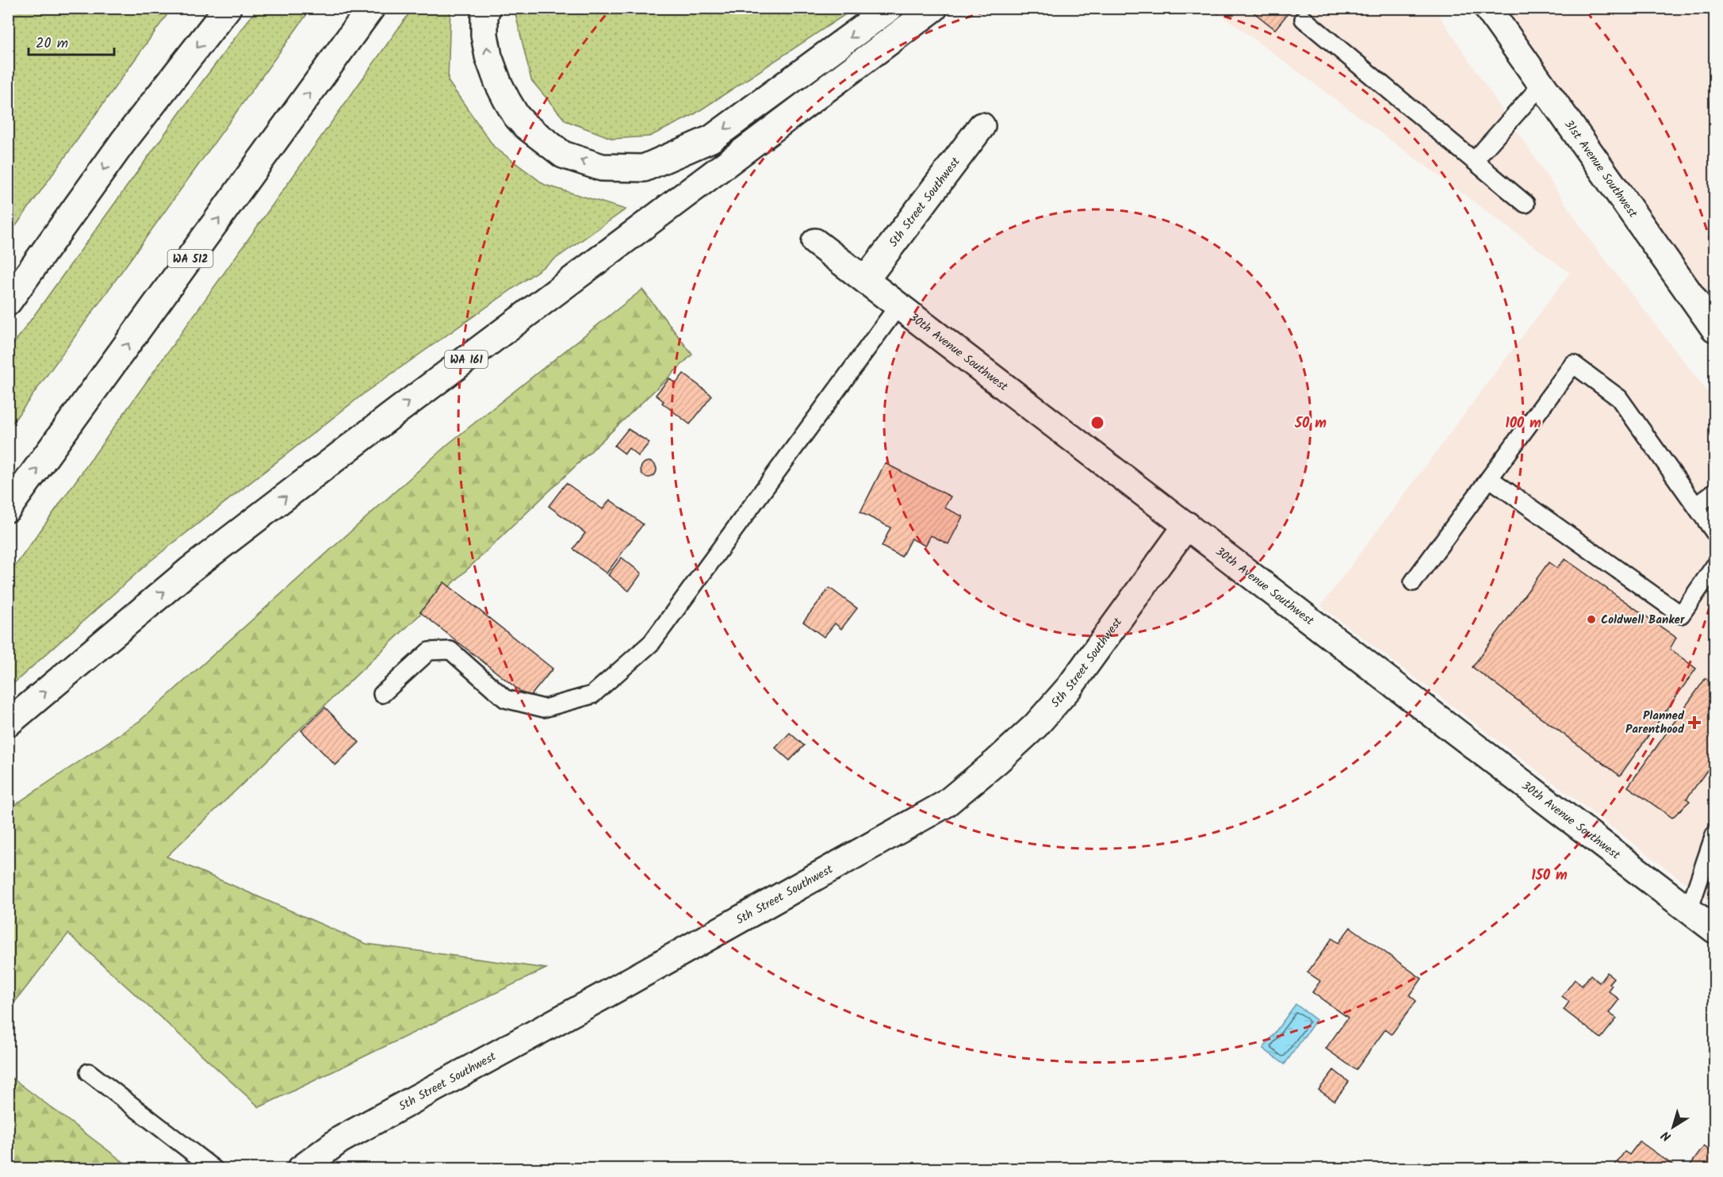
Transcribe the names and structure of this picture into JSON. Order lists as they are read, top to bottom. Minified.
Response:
{"streets":{"main road":["31st Avenue Southwest","5th Street Southwest","WA 512","30th Avenue Southwest","WA 161"]},"crossings":[["5th Street Southwest","30th Avenue Southwest"]],"places":{"other":["Coldwell Banker"],"health":["Planned Parenthood"]},"scale_bar":"20 m","north":"bottom left","rings":["50 m","100 m","150 m"]}
